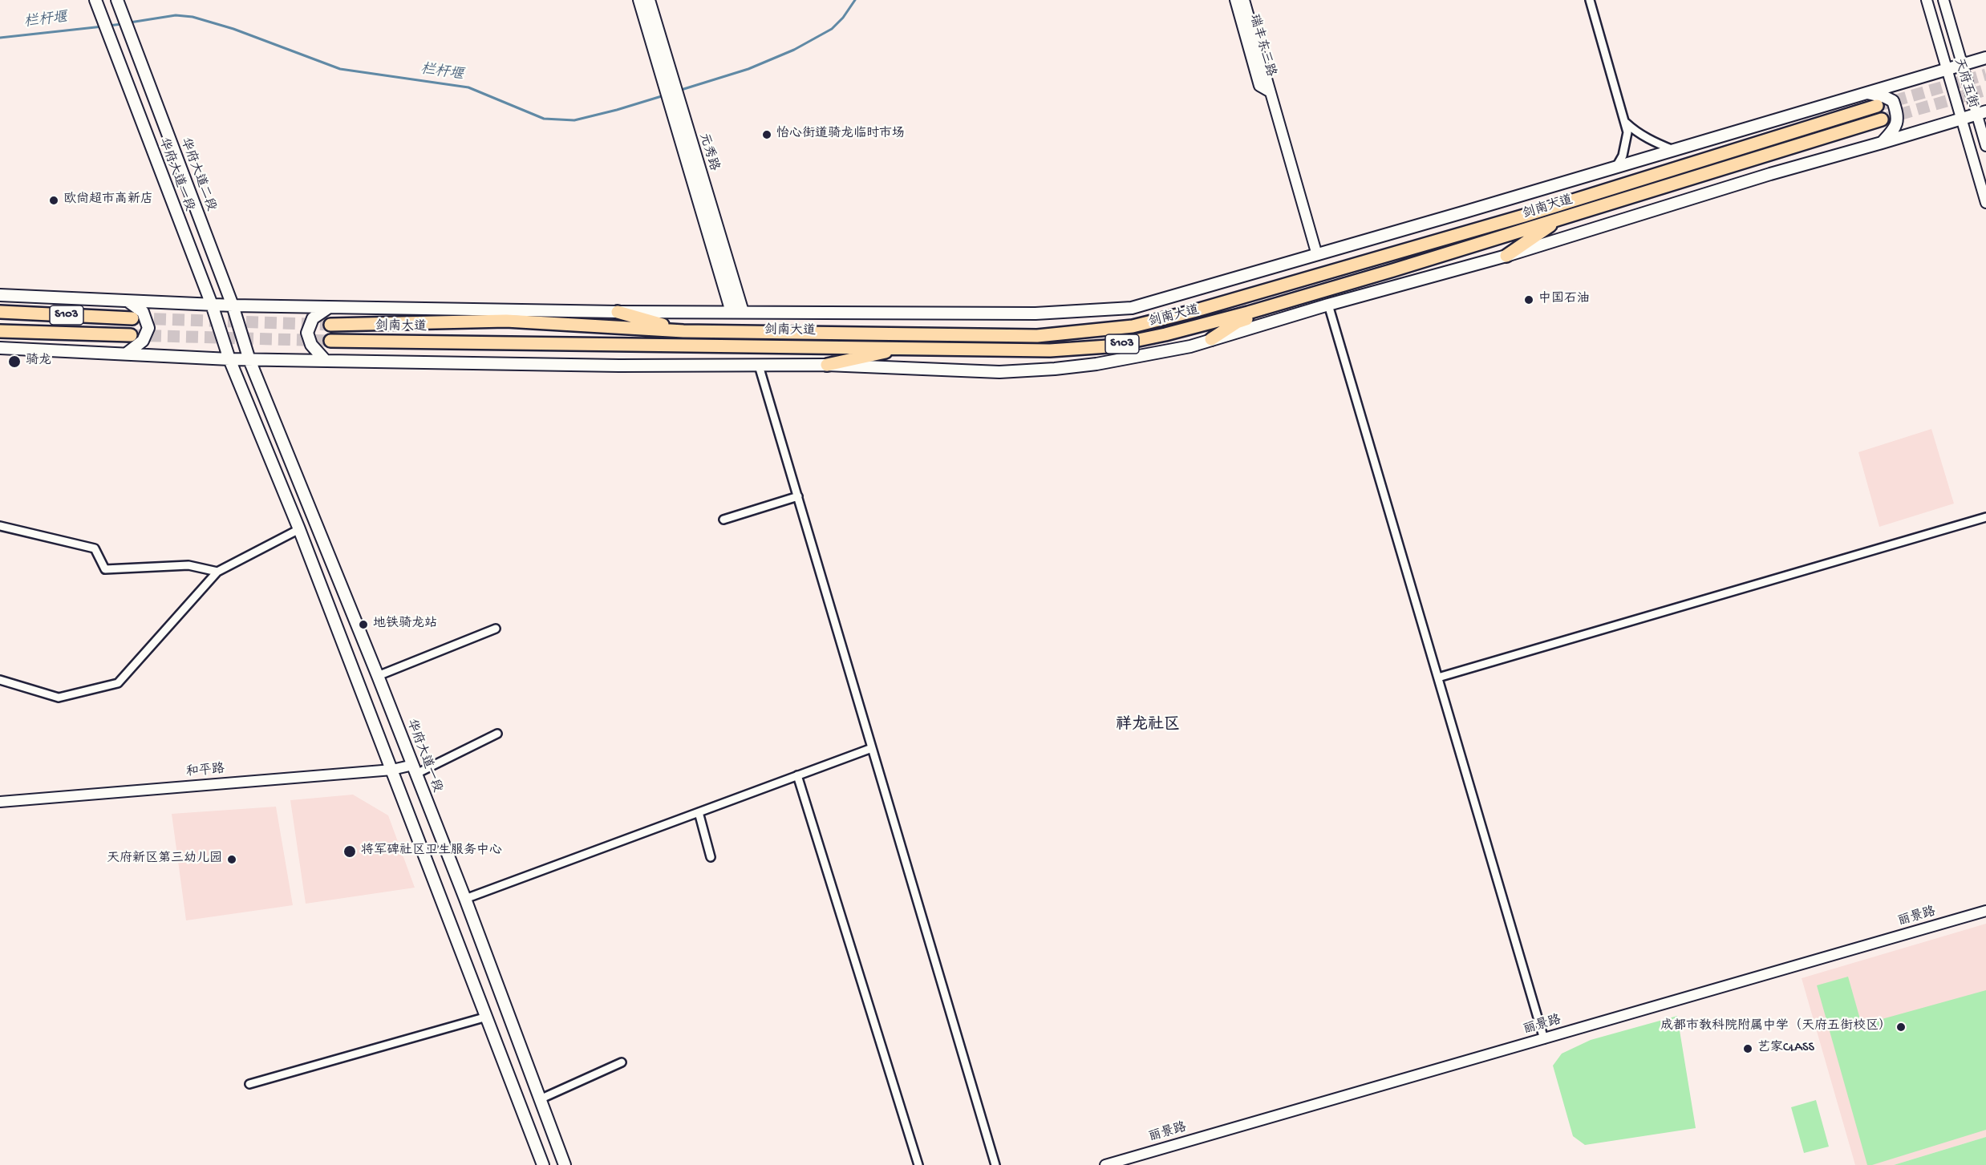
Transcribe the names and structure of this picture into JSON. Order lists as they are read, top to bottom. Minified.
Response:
{"streets":{"highway":["剑南大道","S103"],"main road":["元秀路","华府大道一段","华府大道二段"],"street":["瑞丰东三路","天府五街","和平路","丽景路"]},"crossings":[["华府大道一段","华府大道二段"],["华府大道一段","和平路"]],"districts":["祥龙社区"],"water":["栏杆堰"],"places":["怡心街道骑龙临时市场","欧尚超市高新店","中国石油","骑龙","地铁骑龙站","将军碑社区卫生服务中心","天府新区第三幼儿园","成都市教科院附属中学（天府五街校区）","艺家CLASS"]}
